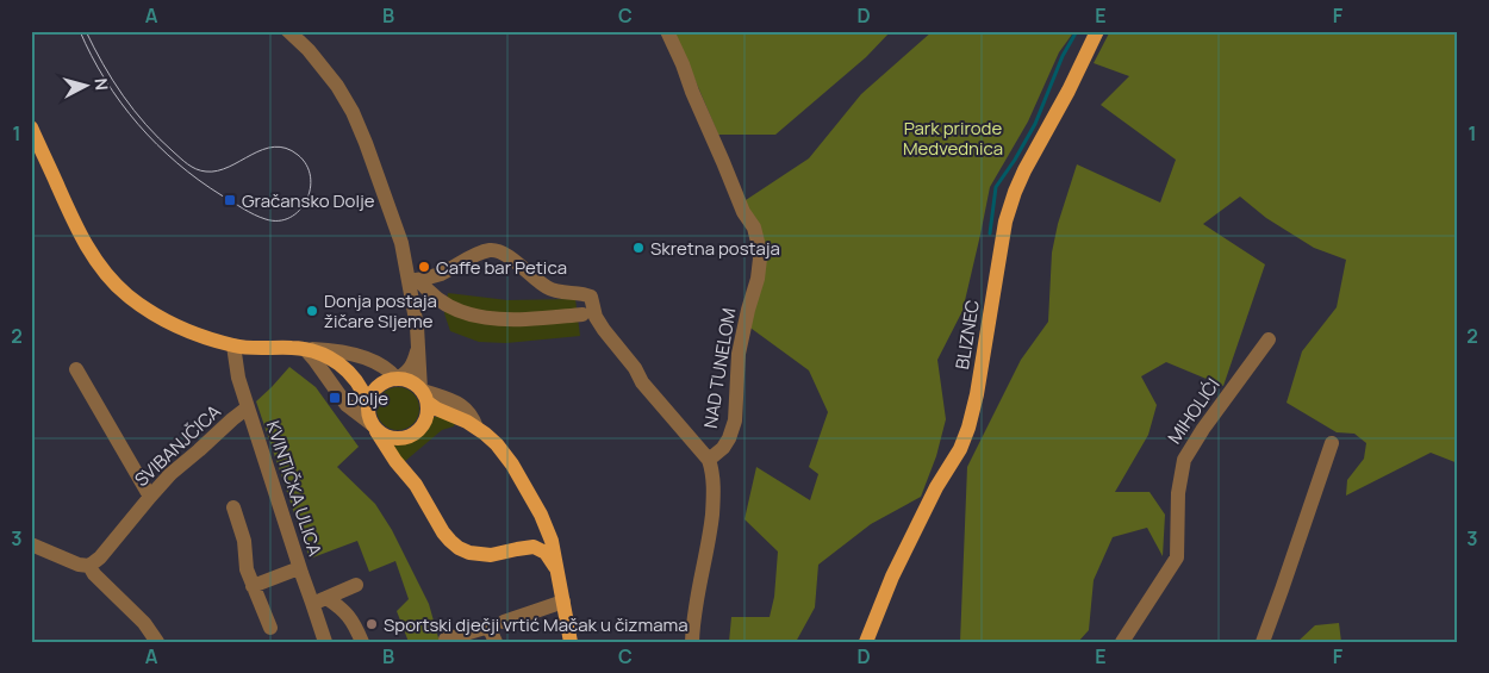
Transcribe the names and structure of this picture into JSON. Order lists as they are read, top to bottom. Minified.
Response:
{"streets":{"main road":["BLIZNEC"],"street":["NAD TUNELOM","MIHOLIĆI","SVIBANJČICA","KVINTIČKA ULICA"]},"crossings":[["SVIBANJČICA","KVINTIČKA ULICA"]],"parks":["Park prirode Medvednica"],"places":{"transit":["Gračansko Dolje","Dolje"],"other":["Skretna postaja","Caffe bar Petica","Donja postaja žičare Sljeme","Sportski dječji vrtić Mačak u čizmama"]},"north":"right","grid":{"columns":["A","B","C","D","E","F"],"rows":["1","2","3"]}}
